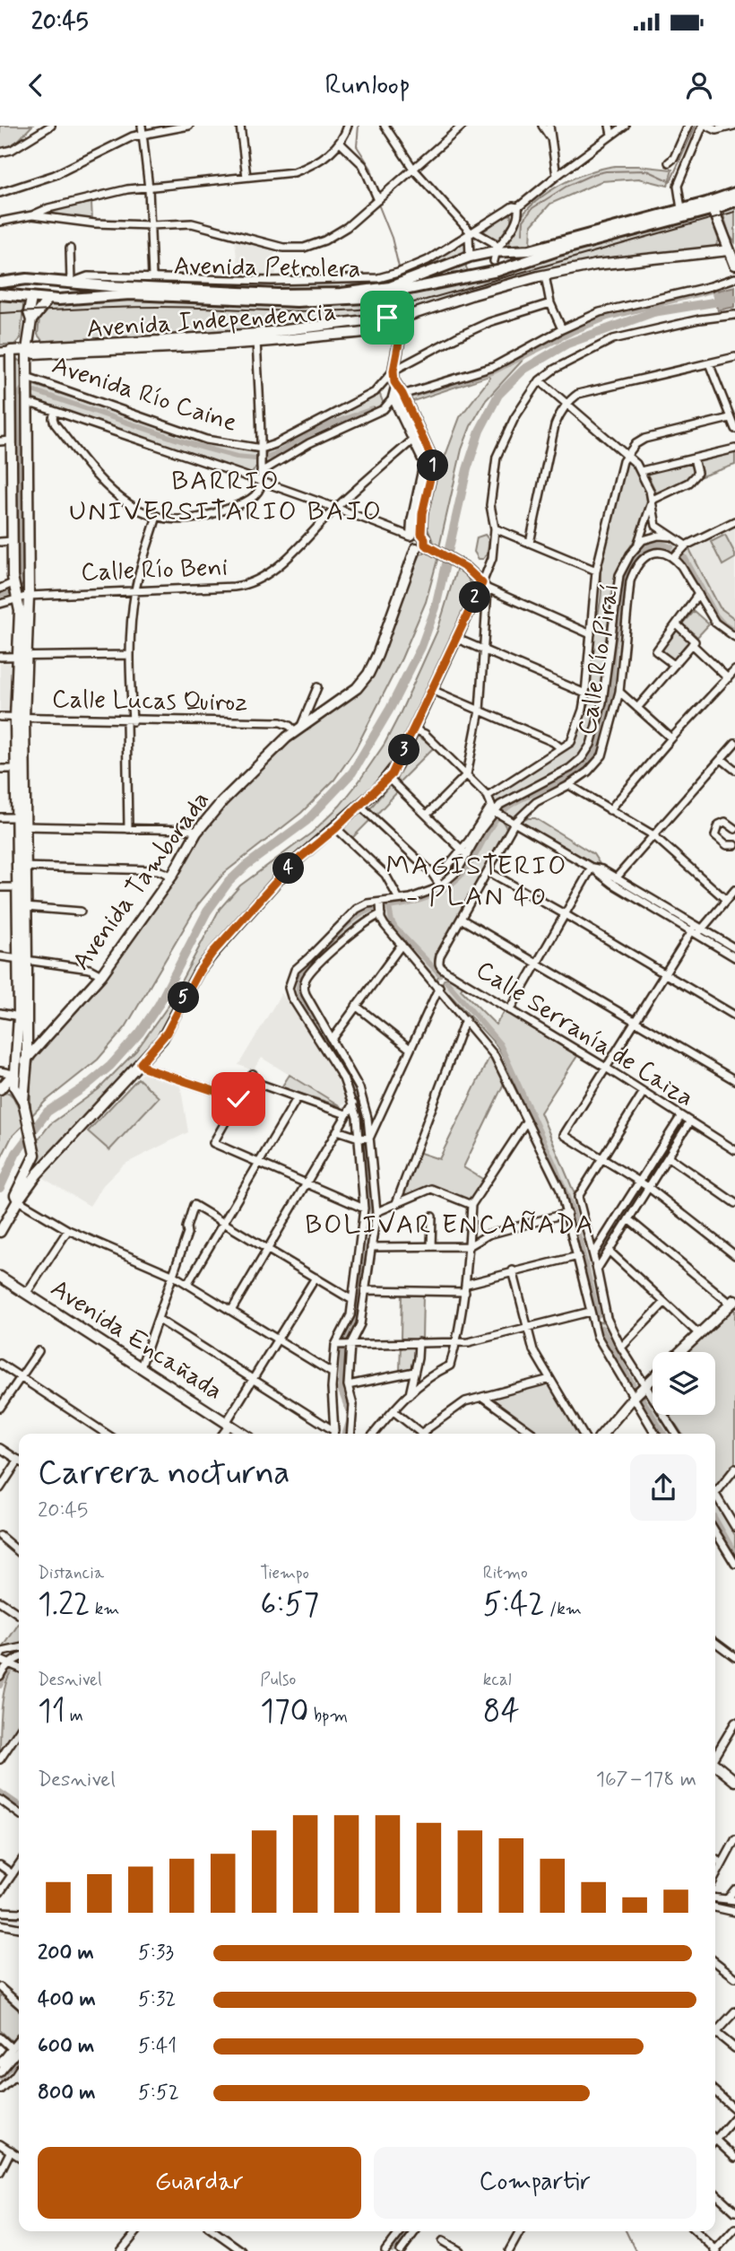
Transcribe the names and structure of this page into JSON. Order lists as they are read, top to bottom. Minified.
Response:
{"streets":{"highway":["Avenida Petrolera"],"main road":["Avenida Independencia","Avenida Tamborada","Avenida Encañada"],"street":["Avenida Río Caine","Calle Río Beni","Calle Río Piraí","Calle Lucas Quiroz","Calle Serranía de Caiza"]},"crossings":[["Avenida Río Caine","Calle Río Beni"],["Avenida Río Caine","Avenida Tamborada"],["Calle Río Piraí","Calle Serranía de Caiza"],["Calle Lucas Quiroz","Avenida Tamborada"]],"districts":["BARRIO UNIVERSITARIO BAJO","MAGISTERIO - PLAN 40","BOLIVAR ENCAÑADA"],"page":{"status":"20:45","header":"Runloop","pins":["1","2","3","4","5"],"heading":["Carrera nocturna","20:45"],"stats":[["Distancia","1.22 km"],["Tiempo","6:57"],["Ritmo","5:42 /km"],["Desnivel","11 m"],["Pulso","170 bpm"],["kcal","84"]],"chart":["Desnivel","167–178 m"],"list":[{"name":"200 m","note":"5:33"},{"name":"400 m","note":"5:32"},{"name":"600 m","note":"5:41"},{"name":"800 m","note":"5:52"}],"buttons":["Guardar","Compartir"]}}
